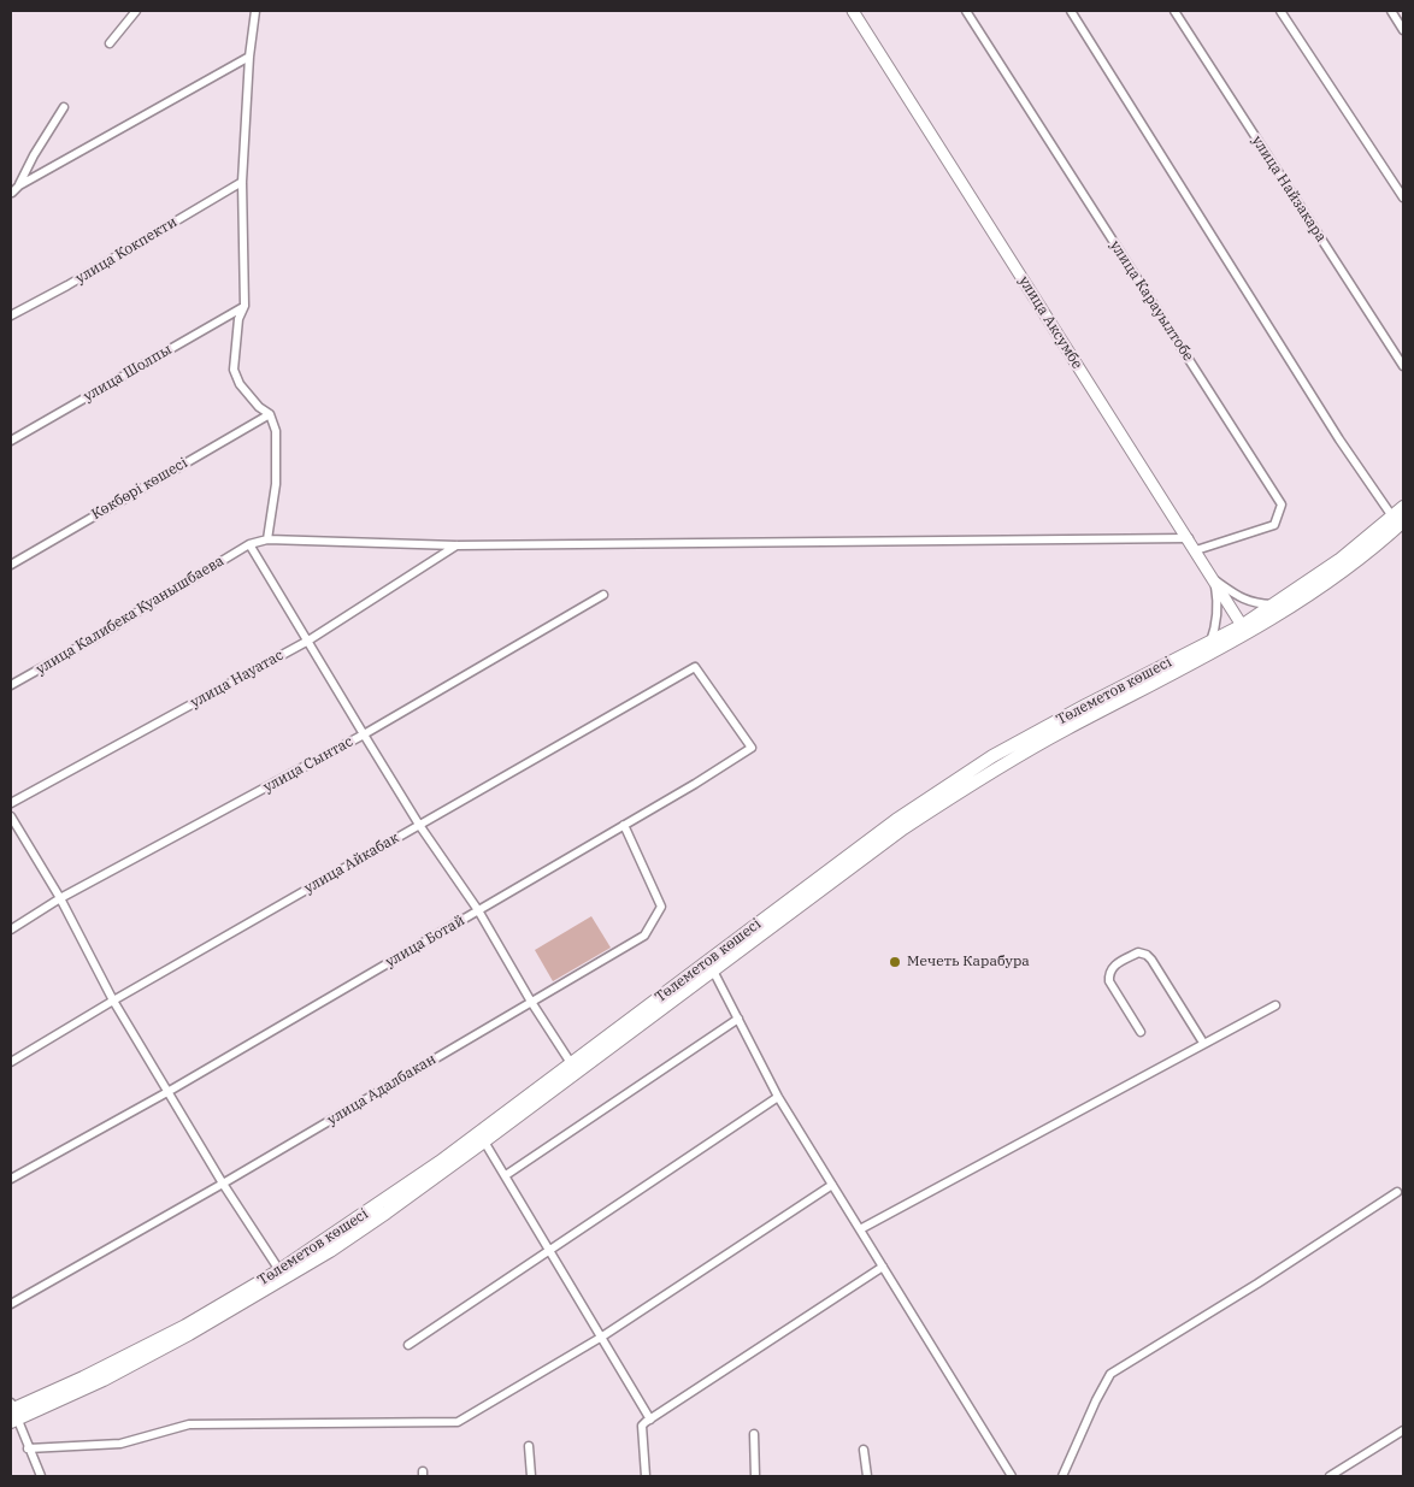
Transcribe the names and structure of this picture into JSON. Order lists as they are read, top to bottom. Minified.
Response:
{"streets":{"main road":["улица Аксумбе","Төлеметов көшесі"],"street":["улица Найзакара","улица Кокпекти","улица Карауылтобе","улица Шолпы","Көкбөрі көшесі","улица Калибека Куанышбаева","улица Науатас","улица Сынтас","улица Айкабак","улица Ботай","улица Адалбакан"]},"crossings":[["улица Карауылтобе","улица Аксумбе"],["улица Аксумбе","улица Калибека Куанышбаева"],["улица Аксумбе","Төлеметов көшесі"],["улица Калибека Куанышбаева","улица Науатас"],["улица Айкабак","улица Ботай"],["улица Ботай","улица Адалбакан"]],"places":["Мечеть Карабура"]}
